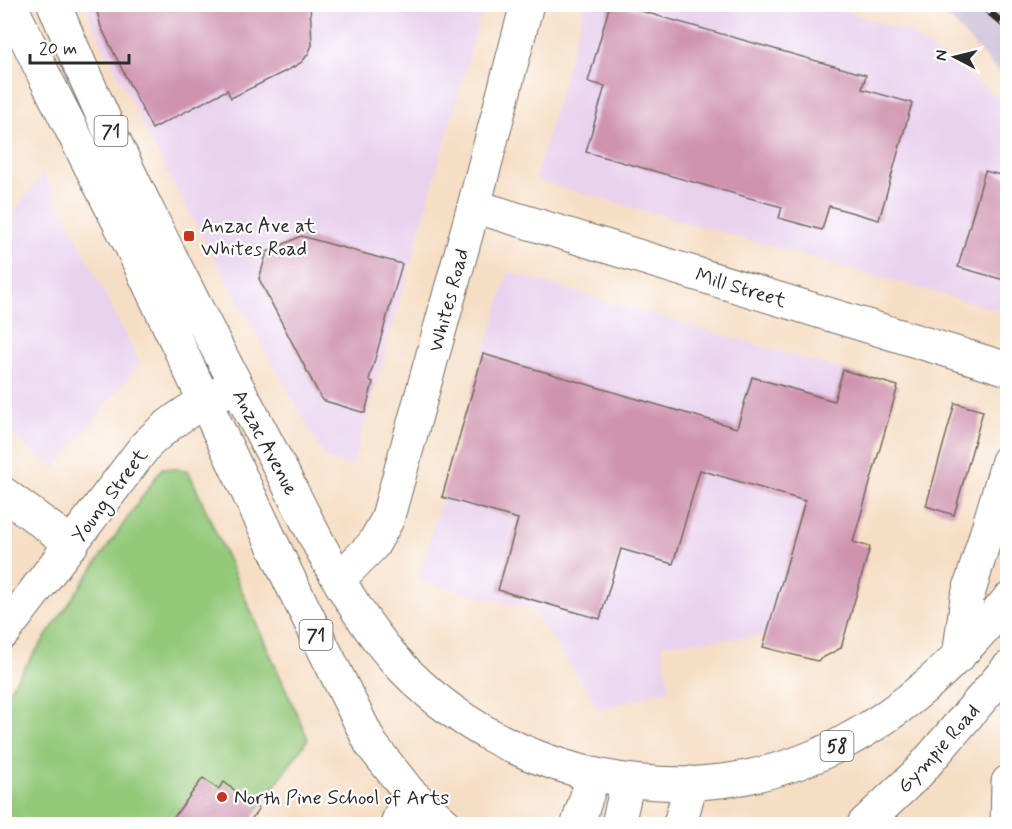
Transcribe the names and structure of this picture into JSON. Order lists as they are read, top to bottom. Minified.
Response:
{"streets":{"main road":["71","Mill Street","Whites Road","Anzac Avenue","Young Street","58","Gympie Road"]},"crossings":[["Mill Street","Whites Road"],["Whites Road","Anzac Avenue"],["Anzac Avenue","Young Street"],["Anzac Avenue","58"]],"places":{"transit":["Anzac Ave at Whites Road"],"other":["North Pine School of Arts"]},"scale_bar":"20 m","north":"left"}
